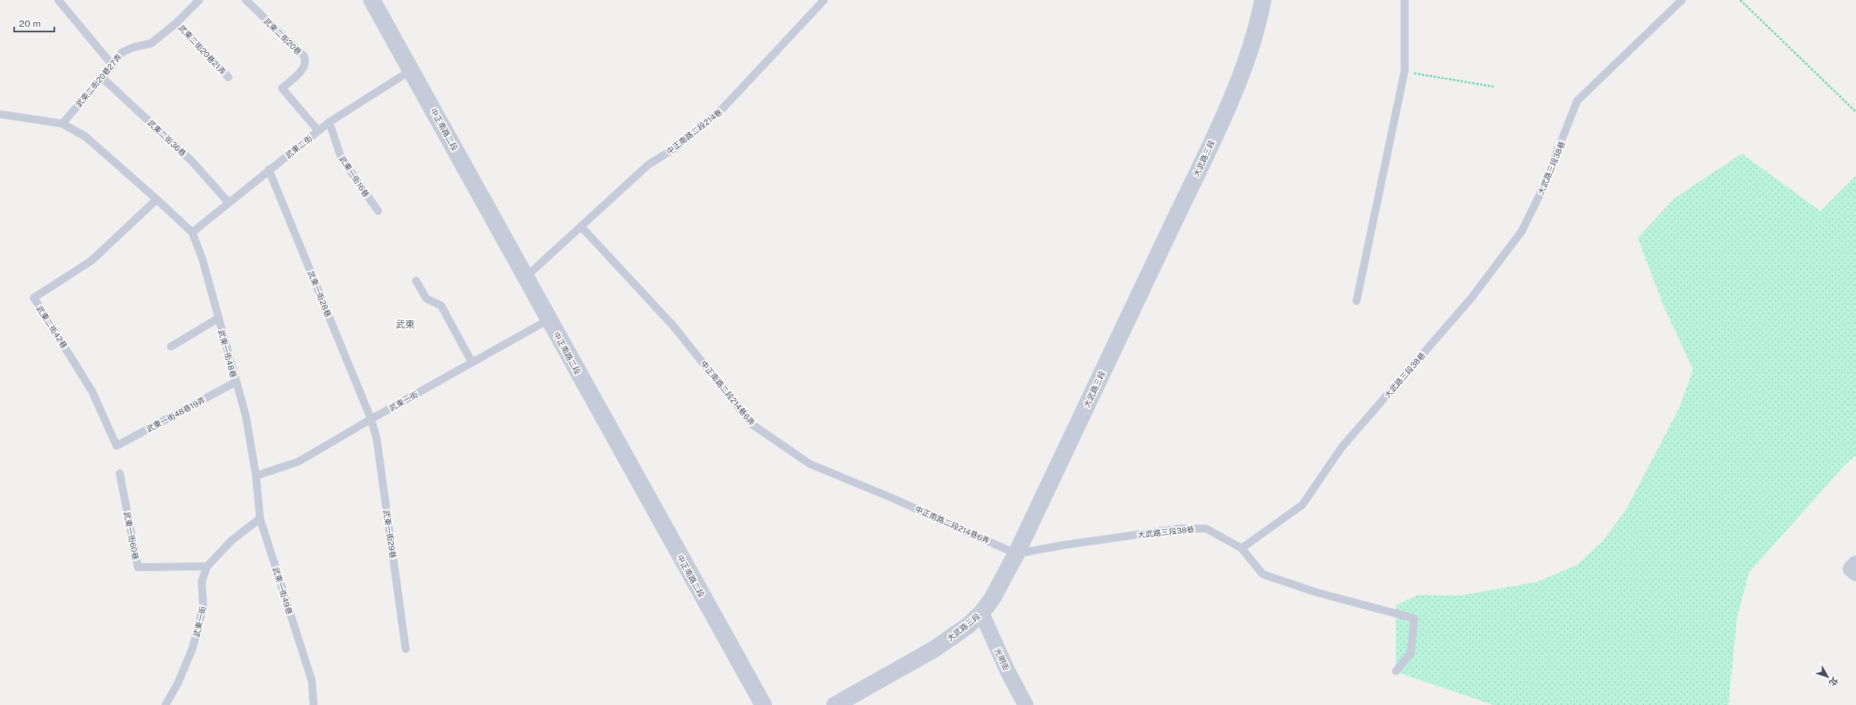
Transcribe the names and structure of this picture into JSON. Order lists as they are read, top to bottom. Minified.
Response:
{"streets":{"street":["中正南路二段","大武路三段","光明街"],"lane":["武東二街20巷","武東二街20巷21弄","武東二街20巷27弄","中正南路二段214巷","武東二街36巷","武東二街","大武路三段38巷","武東一街16巷","武東一街28巷","武東二街42巷","武東一街48巷","中正南路二段214巷6弄","武東一街","武東一街48巷19弄","武東一街29巷","武東一街60巷","武東一街49巷"]},"crossings":[["武東二街20巷","武東二街"],["武東二街20巷21弄","武東二街20巷27弄"],["武東二街20巷27弄","武東二街36巷"],["中正南路二段","中正南路二段214巷"],["中正南路二段","武東二街"],["中正南路二段","武東一街"],["中正南路二段214巷","中正南路二段214巷6弄"],["武東二街36巷","武東二街"],["武東二街","武東一街16巷"],["武東二街","武東一街28巷"],["武東二街","武東一街48巷"],["大武路三段","大武路三段38巷"],["大武路三段","中正南路二段214巷6弄"],["大武路三段","光明街"],["大武路三段38巷","中正南路二段214巷6弄"],["武東一街28巷","武東一街"],["武東一街28巷","武東一街29巷"],["武東二街42巷","武東一街48巷19弄"],["武東一街48巷","武東一街"],["武東一街48巷","武東一街48巷19弄"],["武東一街48巷","武東一街49巷"],["武東一街","武東一街29巷"],["武東一街","武東一街60巷"],["武東一街","武東一街49巷"]],"districts":["武東"],"scale_bar":"20 m","north":"bottom right"}
